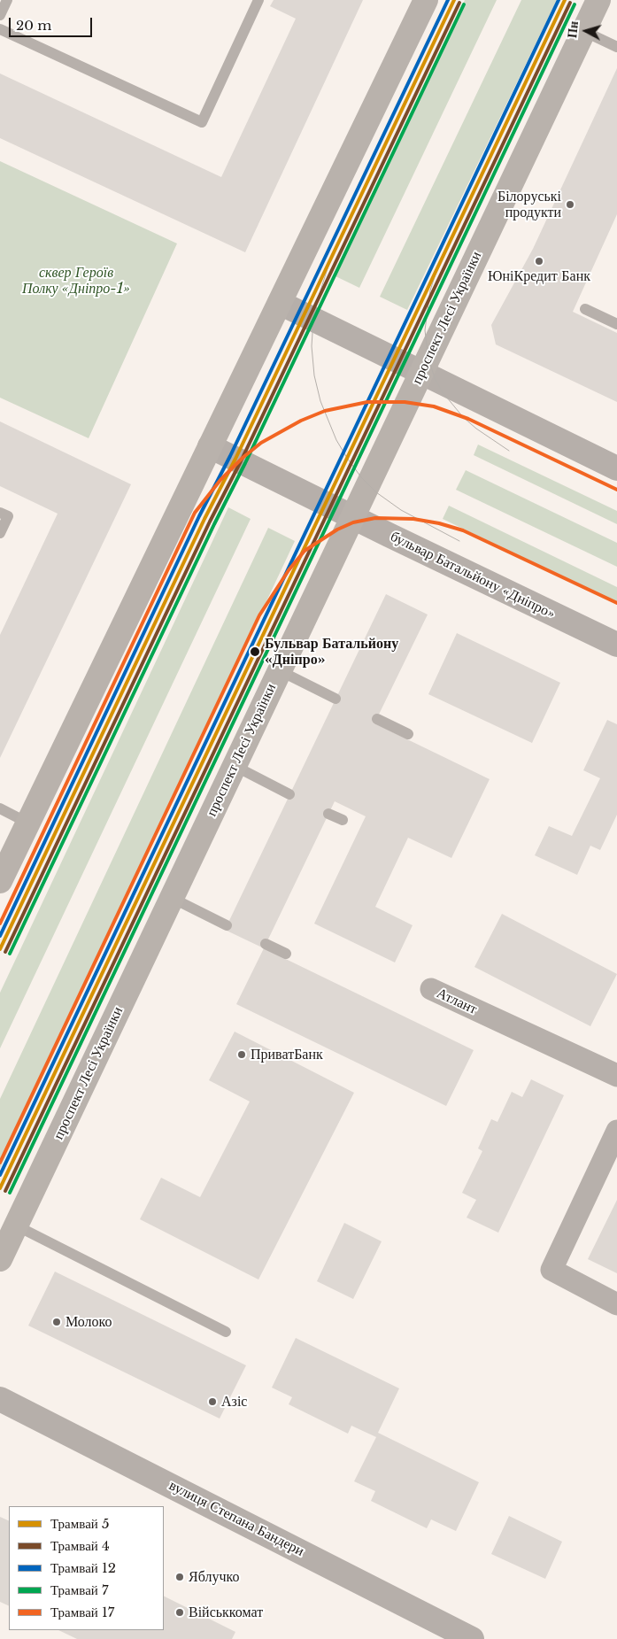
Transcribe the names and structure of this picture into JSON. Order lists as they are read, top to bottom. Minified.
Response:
{"streets":{"main road":["проспект Лесі Українки"],"street":["бульвар Батальйону «Дніпро»","Атлант","вулиця Степана Бандери"]},"crossings":[["проспект Лесі Українки","бульвар Батальйону «Дніпро»"]],"parks":["сквер Героїв Полку «Дніпро-1»"],"places":["Білоруські продукти","ЮніКредит Банк","Бульвар Батальйону «Дніпро»","ПриватБанк","Молоко","Азіс","Яблучко","Військкомат"],"lines":["tram line 5","tram line 12","tram line 4","tram line 7","tram line 17"],"legend":["Трамвай 5","Трамвай 4","Трамвай 12","Трамвай 7","Трамвай 17"],"scale_bar":"20 m","north":"left"}
